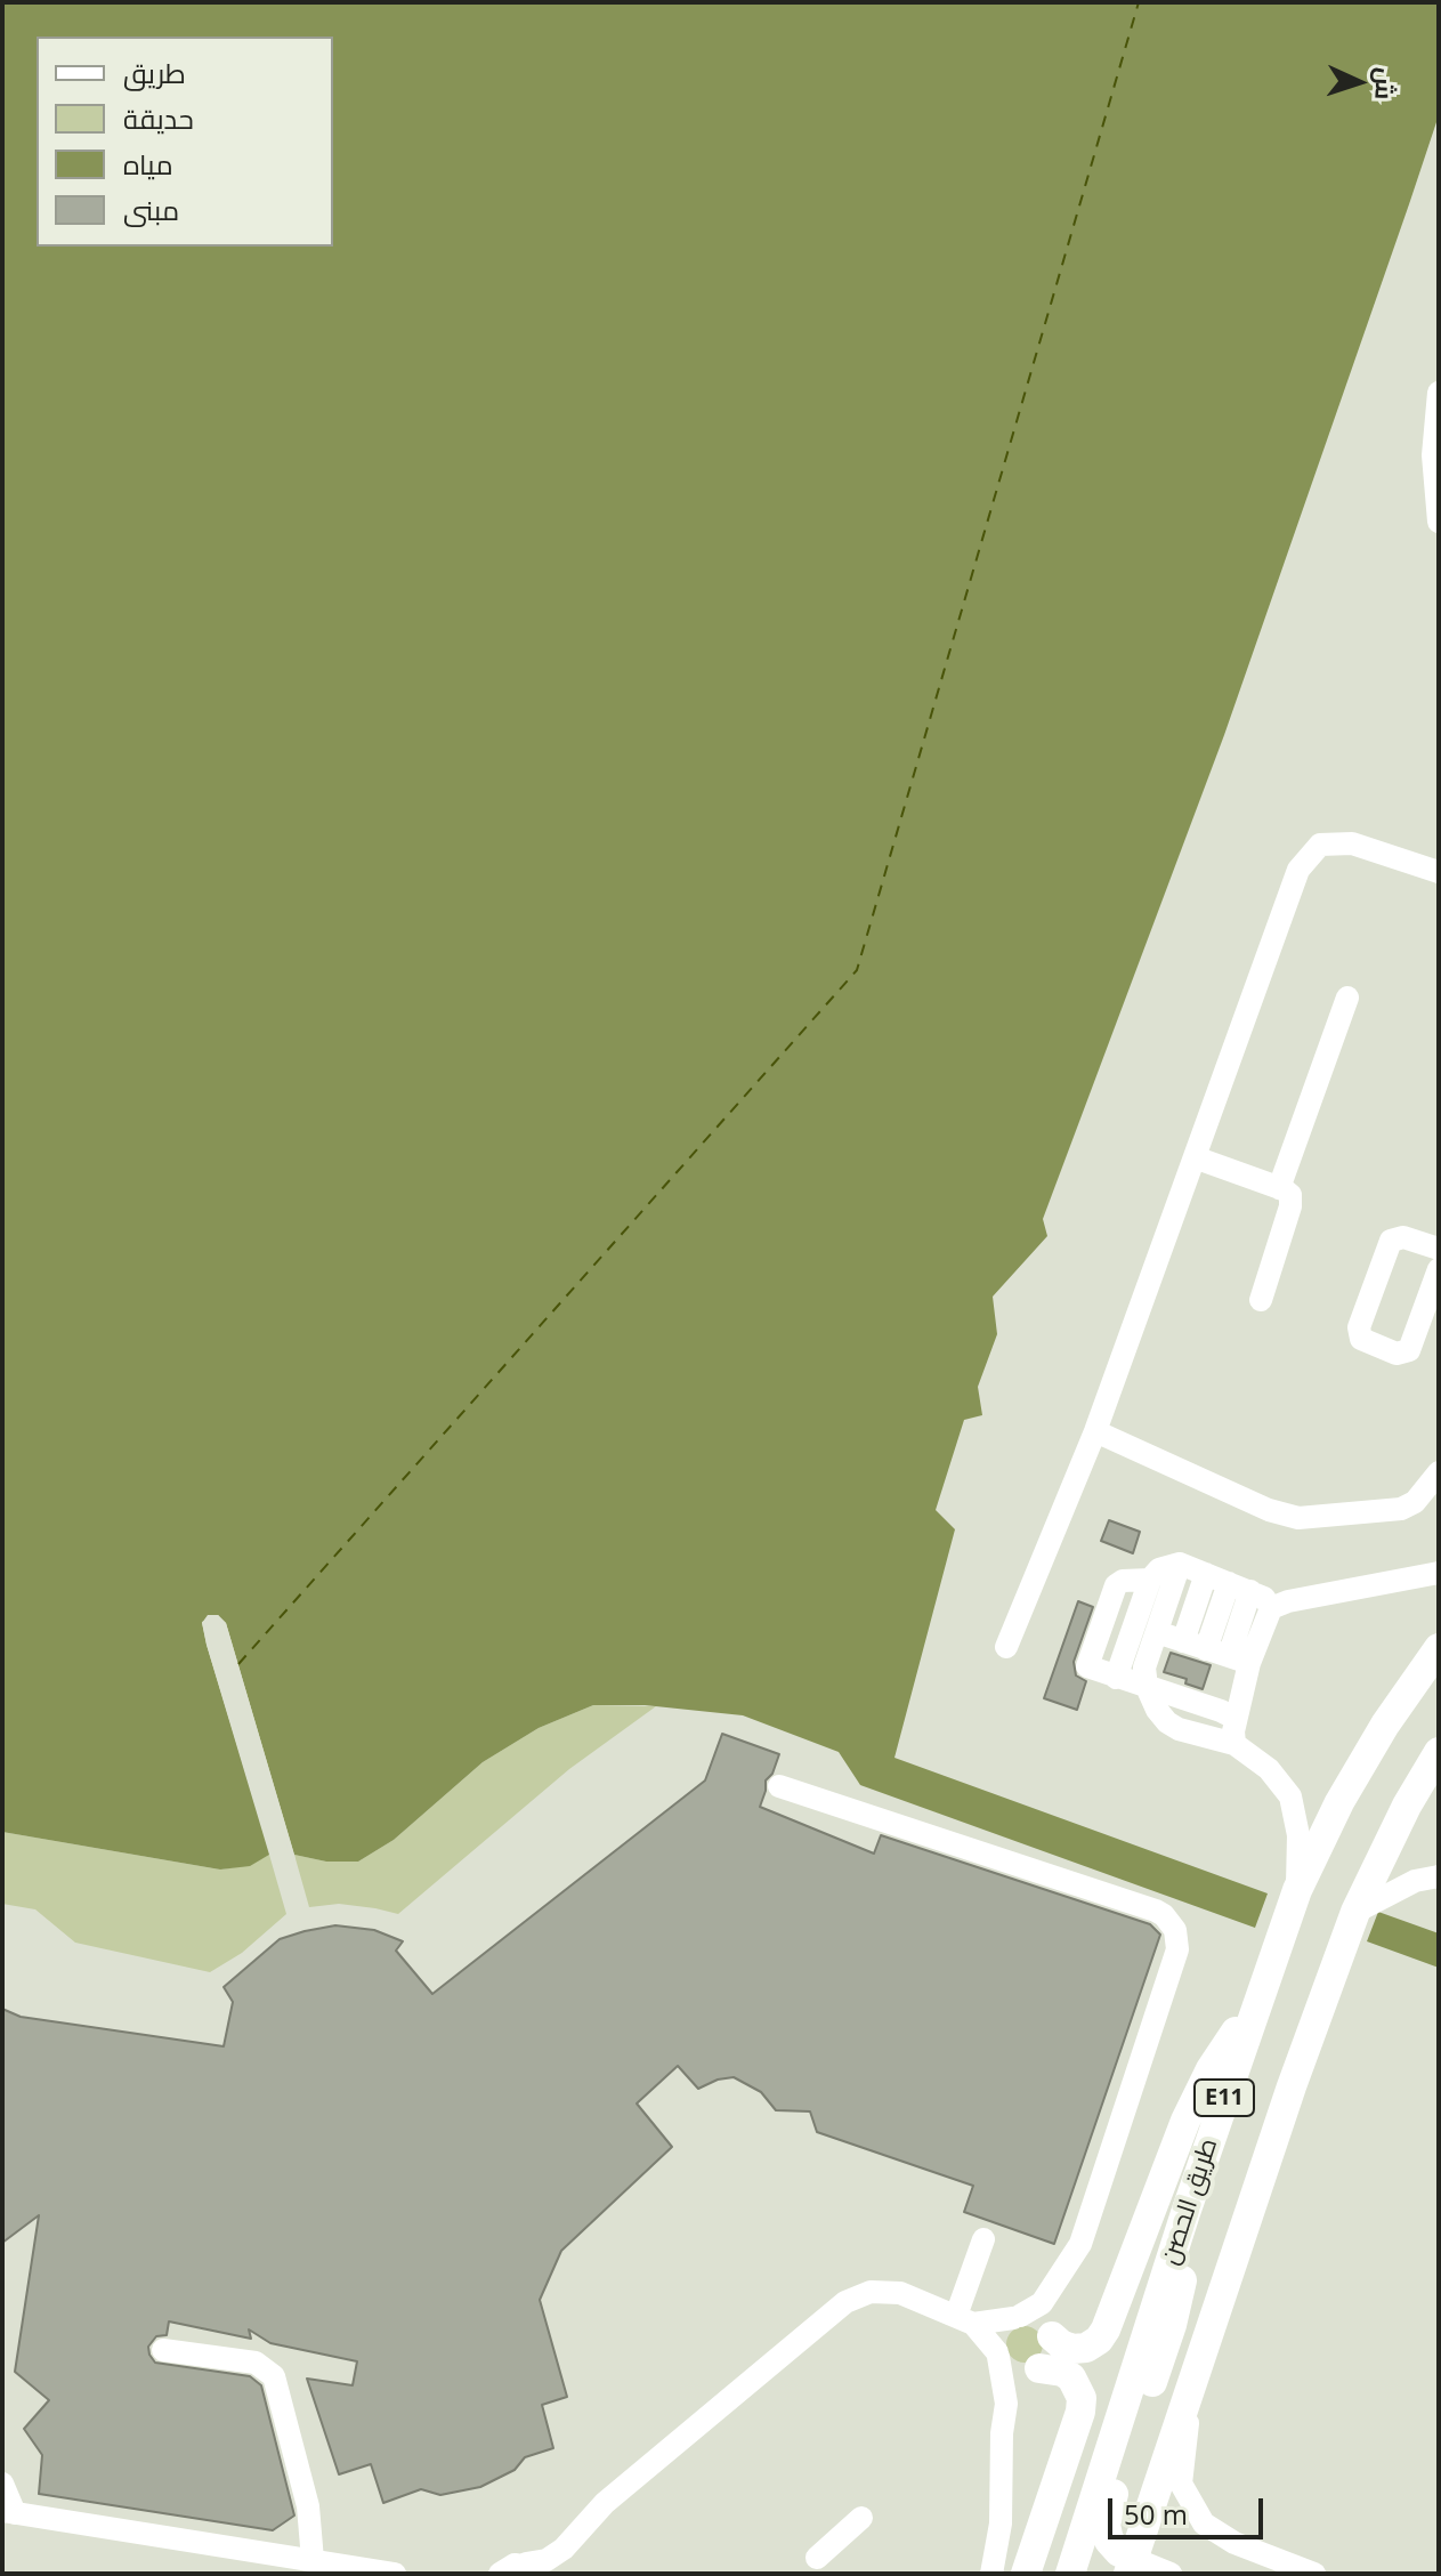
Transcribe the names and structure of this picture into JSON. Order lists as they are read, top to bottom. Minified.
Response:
{"streets":{"main road":["E11","طريق الحصن"]},"legend":["طريق","حديقة","مياه","مبنى"],"scale_bar":"50 m","north":"right"}
